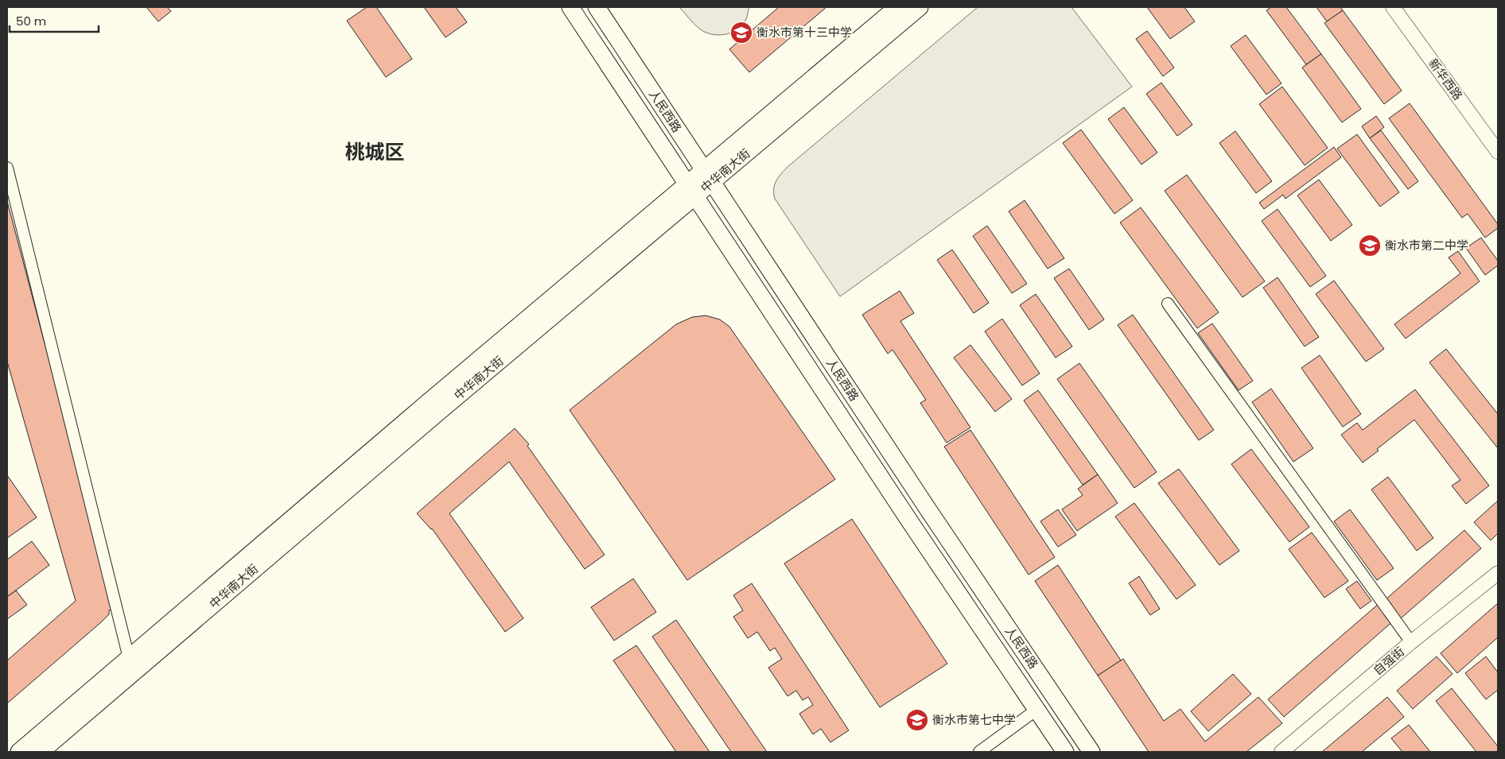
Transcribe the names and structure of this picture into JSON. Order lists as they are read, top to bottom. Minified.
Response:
{"streets":{"main road":["人民西路","中华南大街"],"street":["新华西路","自强街"]},"crossings":[["人民西路","中华南大街"]],"districts":["桃城区"],"places":{"school or university":["衡水市第十三中学","衡水市第二中学","衡水市第七中学"]},"scale_bar":"50 m"}
